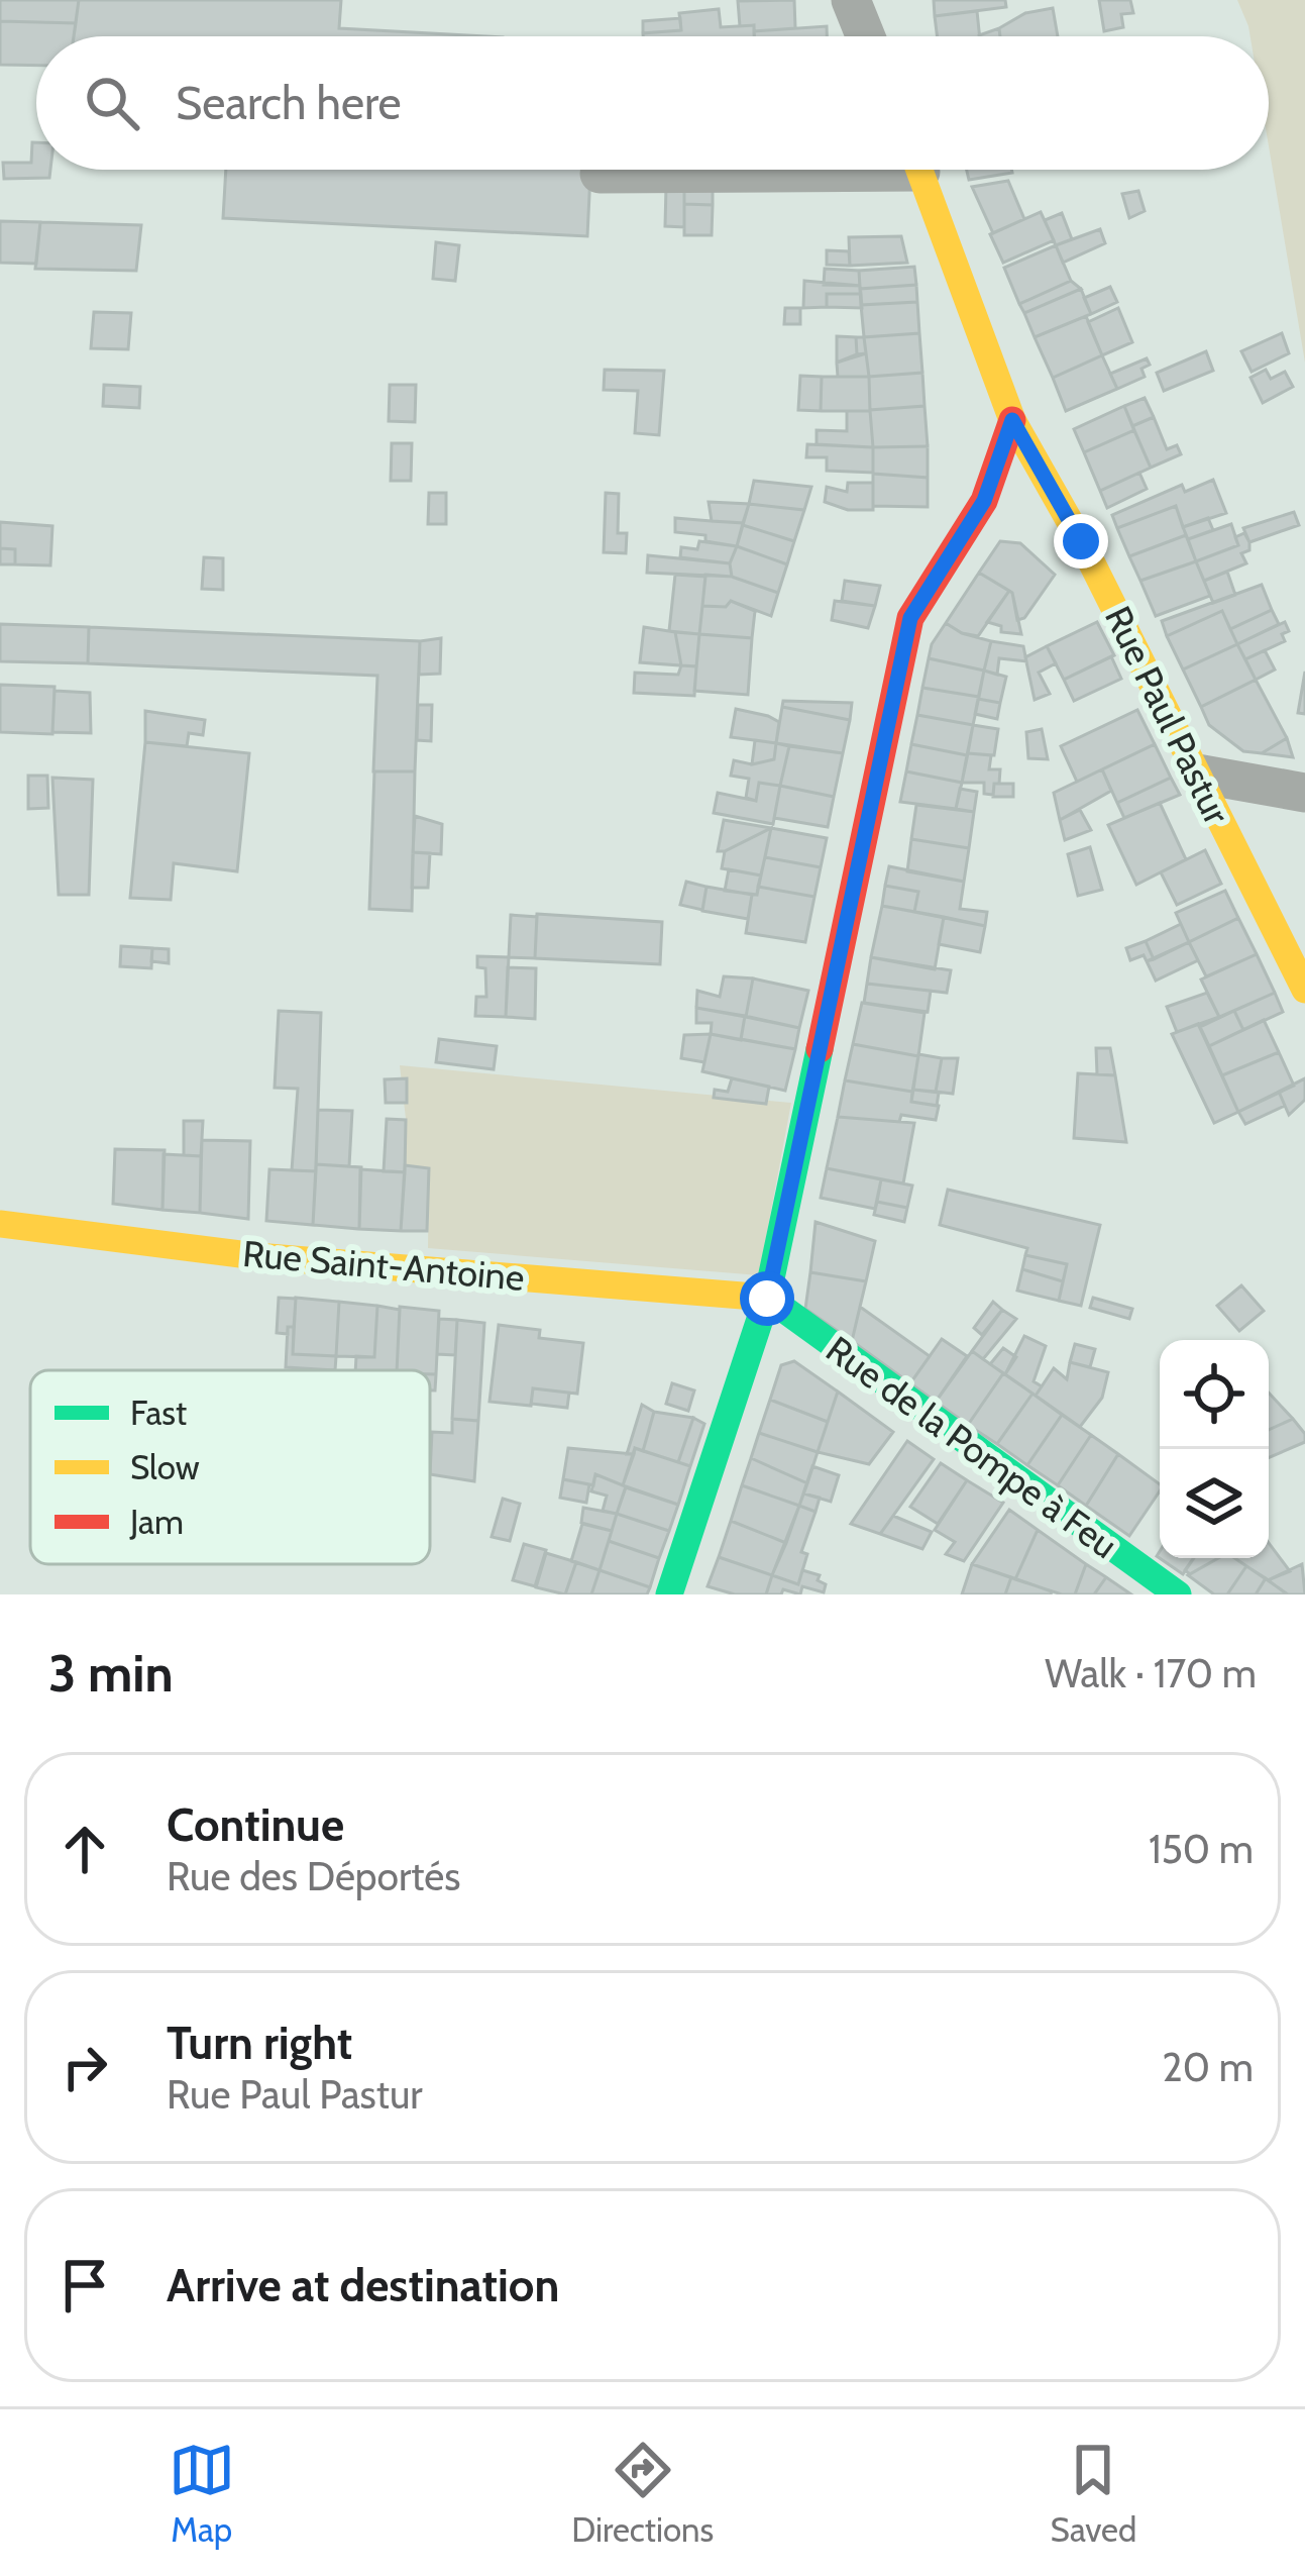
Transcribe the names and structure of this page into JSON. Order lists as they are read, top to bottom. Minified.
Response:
{"streets":{"street":["Rue Paul Pastur","Rue Saint-Antoine","Rue de la Pompe à Feu"]},"crossings":[["Rue Saint-Antoine","Rue de la Pompe à Feu"]],"legend":["Fast","Slow","Jam"],"page":{"search":"Search here","heading":["3 min","Walk · 170 m"],"list":[["Continue","Rue des Déportés","150 m"],["Turn right","Rue Paul Pastur","20 m"],"Arrive at destination"],"nav":["Map","Directions","Saved"]}}
